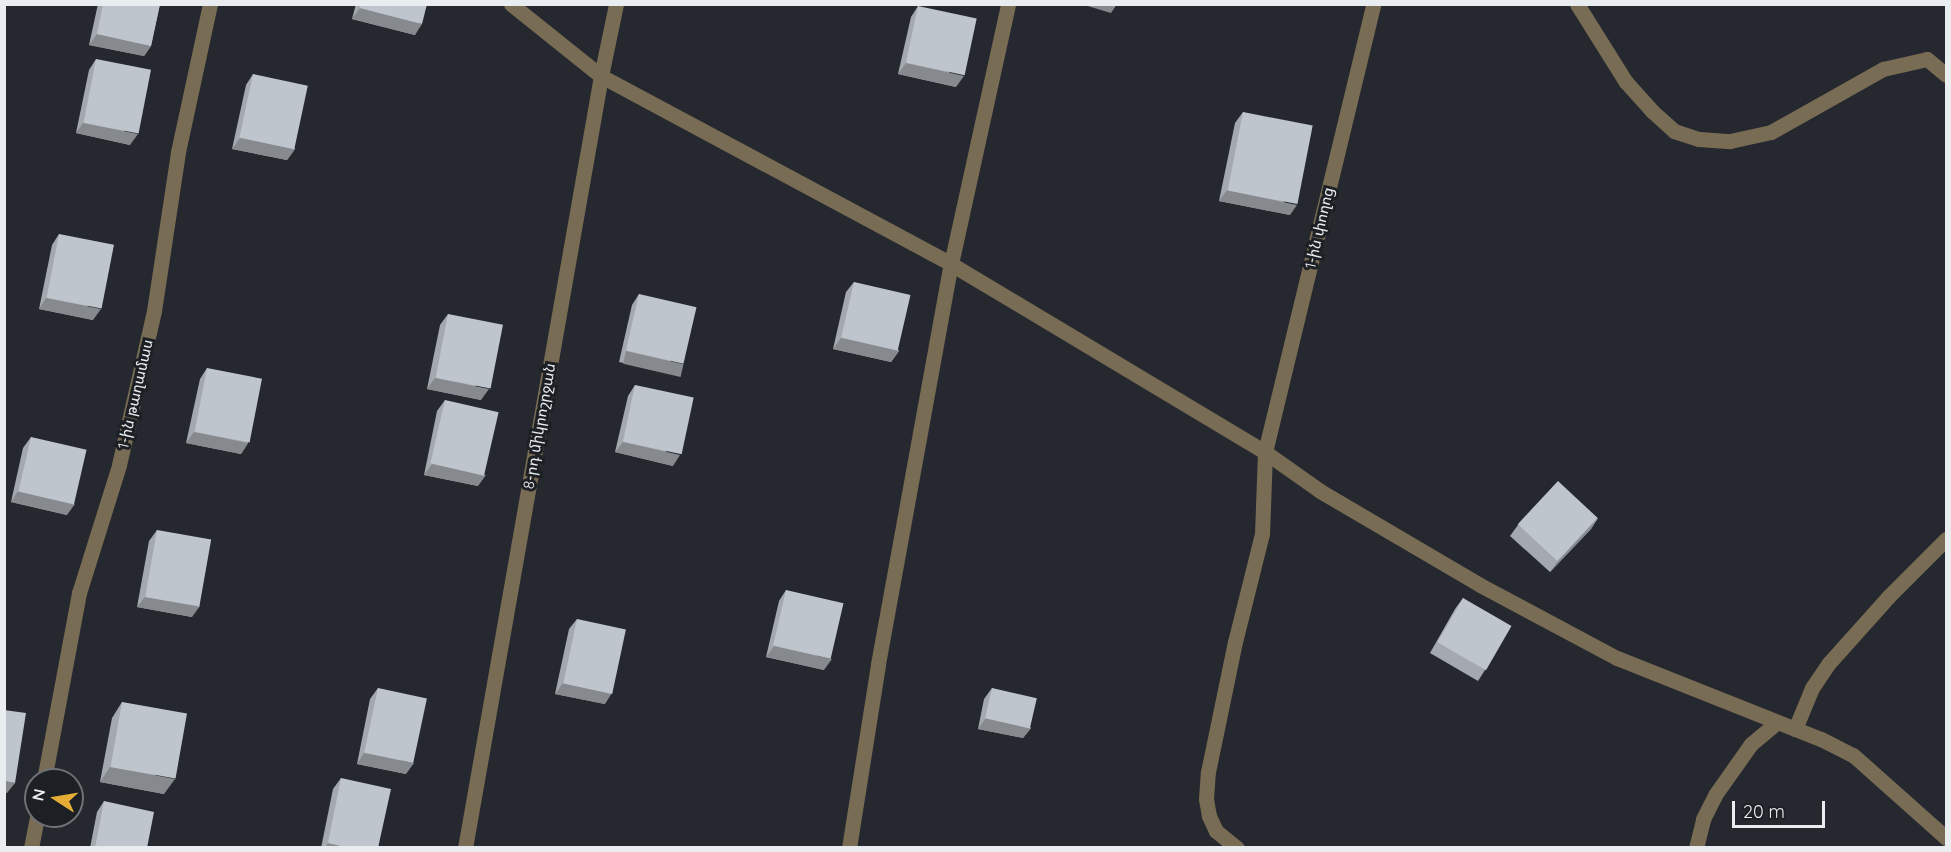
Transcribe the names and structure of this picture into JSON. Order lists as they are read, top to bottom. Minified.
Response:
{"streets":{"street":["1-ին փողոց","1-ին թաղամաս","8-րդ միկրոշրջան"]},"scale_bar":"20 m","north":"left"}
